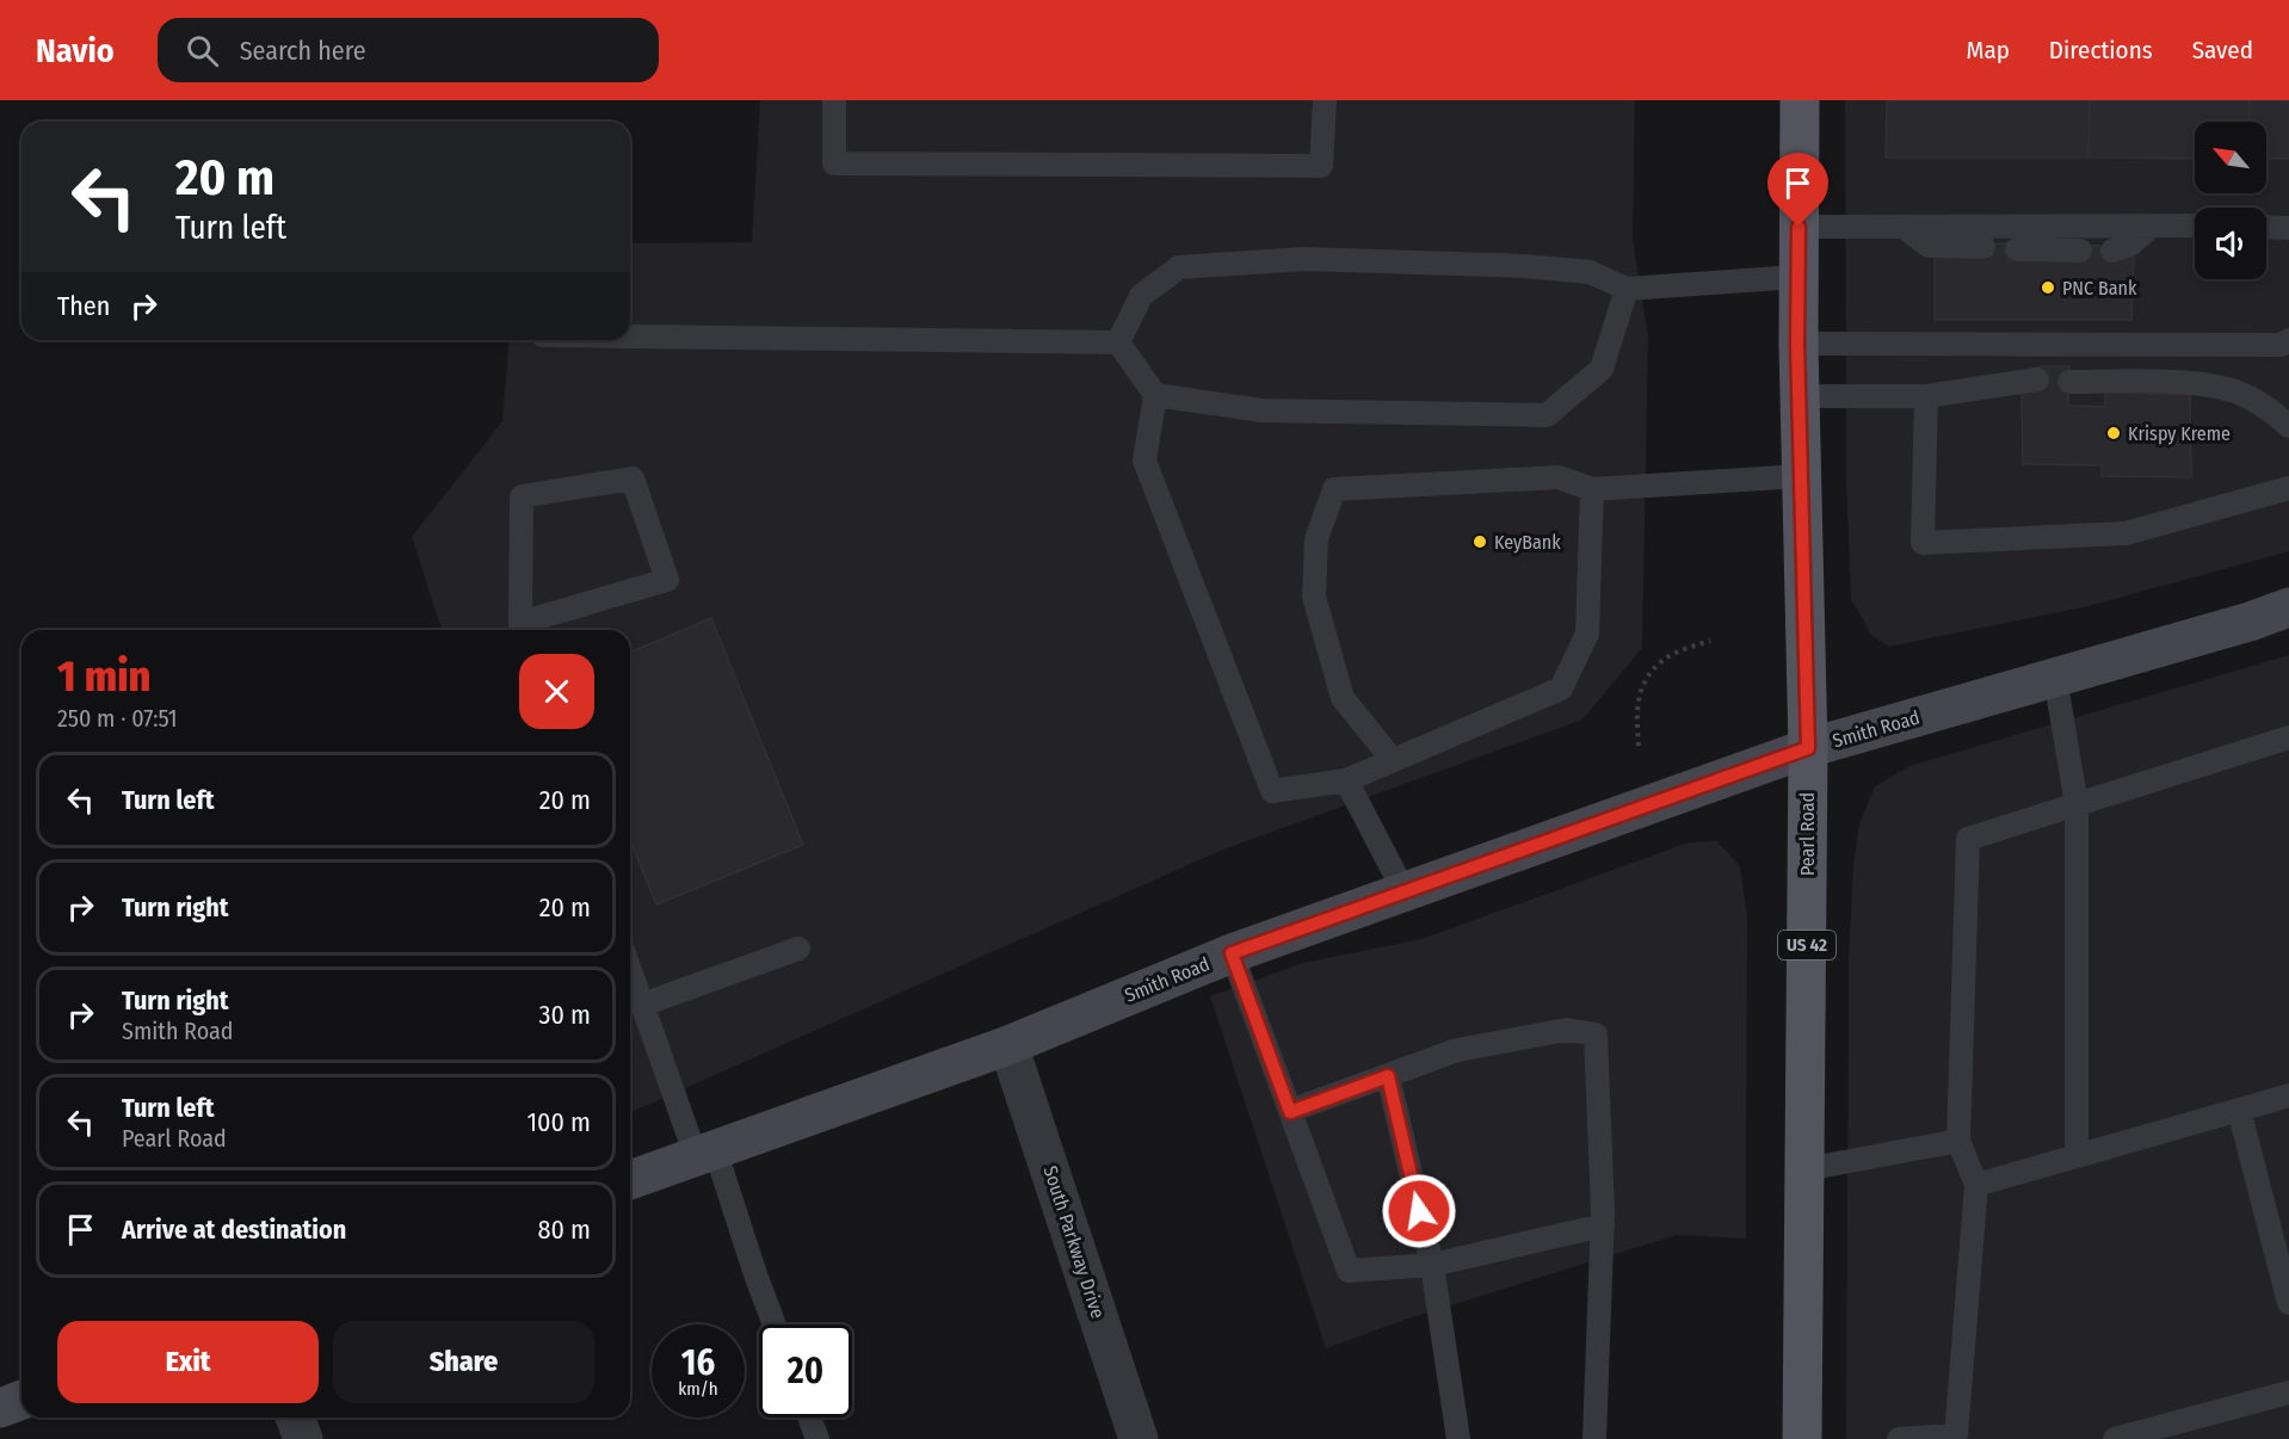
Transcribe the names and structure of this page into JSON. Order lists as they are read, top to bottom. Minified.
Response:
{"streets":{"main road":["Smith Road","Pearl Road","US 42"],"street":["South Parkway Drive"]},"crossings":[["Smith Road","Pearl Road"],["Smith Road","South Parkway Drive"]],"places":["PNC Bank","Krispy Kreme","KeyBank"],"north":"top left","page":{"header":"Navio","search":"Search here","nav":["Map","Directions","Saved"],"turn":["20 m","Turn left"],"then":"Then","heading":["1 min","250 m · 07:51"],"list":[{"name":"Turn left","value":"20 m"},{"name":"Turn right","value":"20 m"},{"name":"Turn right","note":"Smith Road","value":"30 m"},{"name":"Turn left","note":"Pearl Road","value":"100 m"},{"name":"Arrive at destination","value":"80 m"}],"buttons":["Exit","Share"],"speed":"16 km/h","limit":"20"}}
